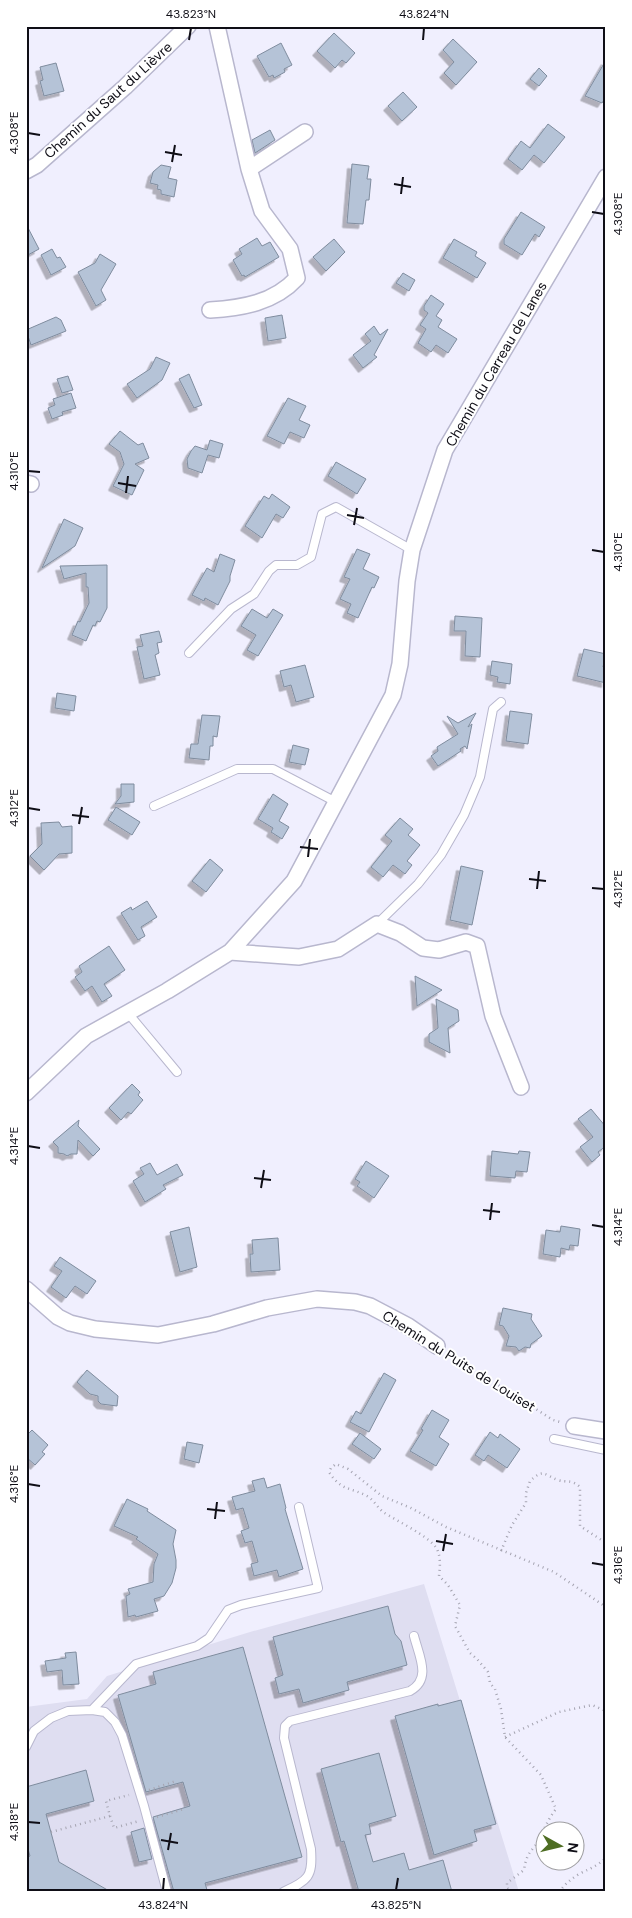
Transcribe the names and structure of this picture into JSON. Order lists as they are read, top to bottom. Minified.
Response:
{"streets":{"street":["Chemin du Saut du Lièvre","Chemin du Carreau de Lanes","Chemin du Puits de Louiset"]},"north":"right","coordinates":["43.823°N","43.824°N","4.308°E","4.310°E","4.312°E","4.314°E","4.316°E","4.318°E","43.825°N"]}
